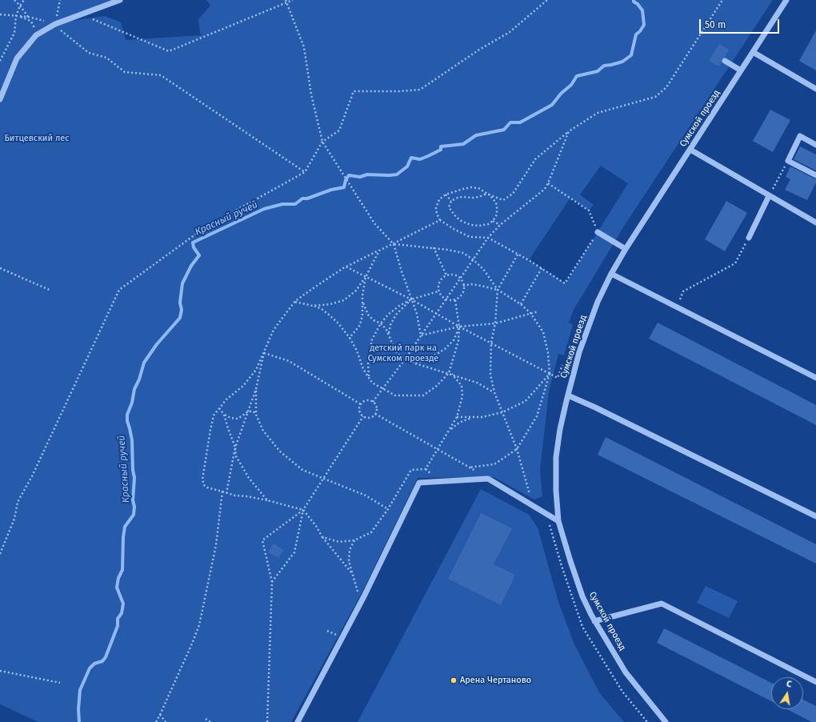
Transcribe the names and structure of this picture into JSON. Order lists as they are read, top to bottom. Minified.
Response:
{"streets":{"street":["Сумской проезд"]},"water":["Красный ручей"],"parks":["Битцевский лес","детский парк на Сумском проезде"],"places":["Арена Чертаново"],"scale_bar":"50 m","north":"top"}
